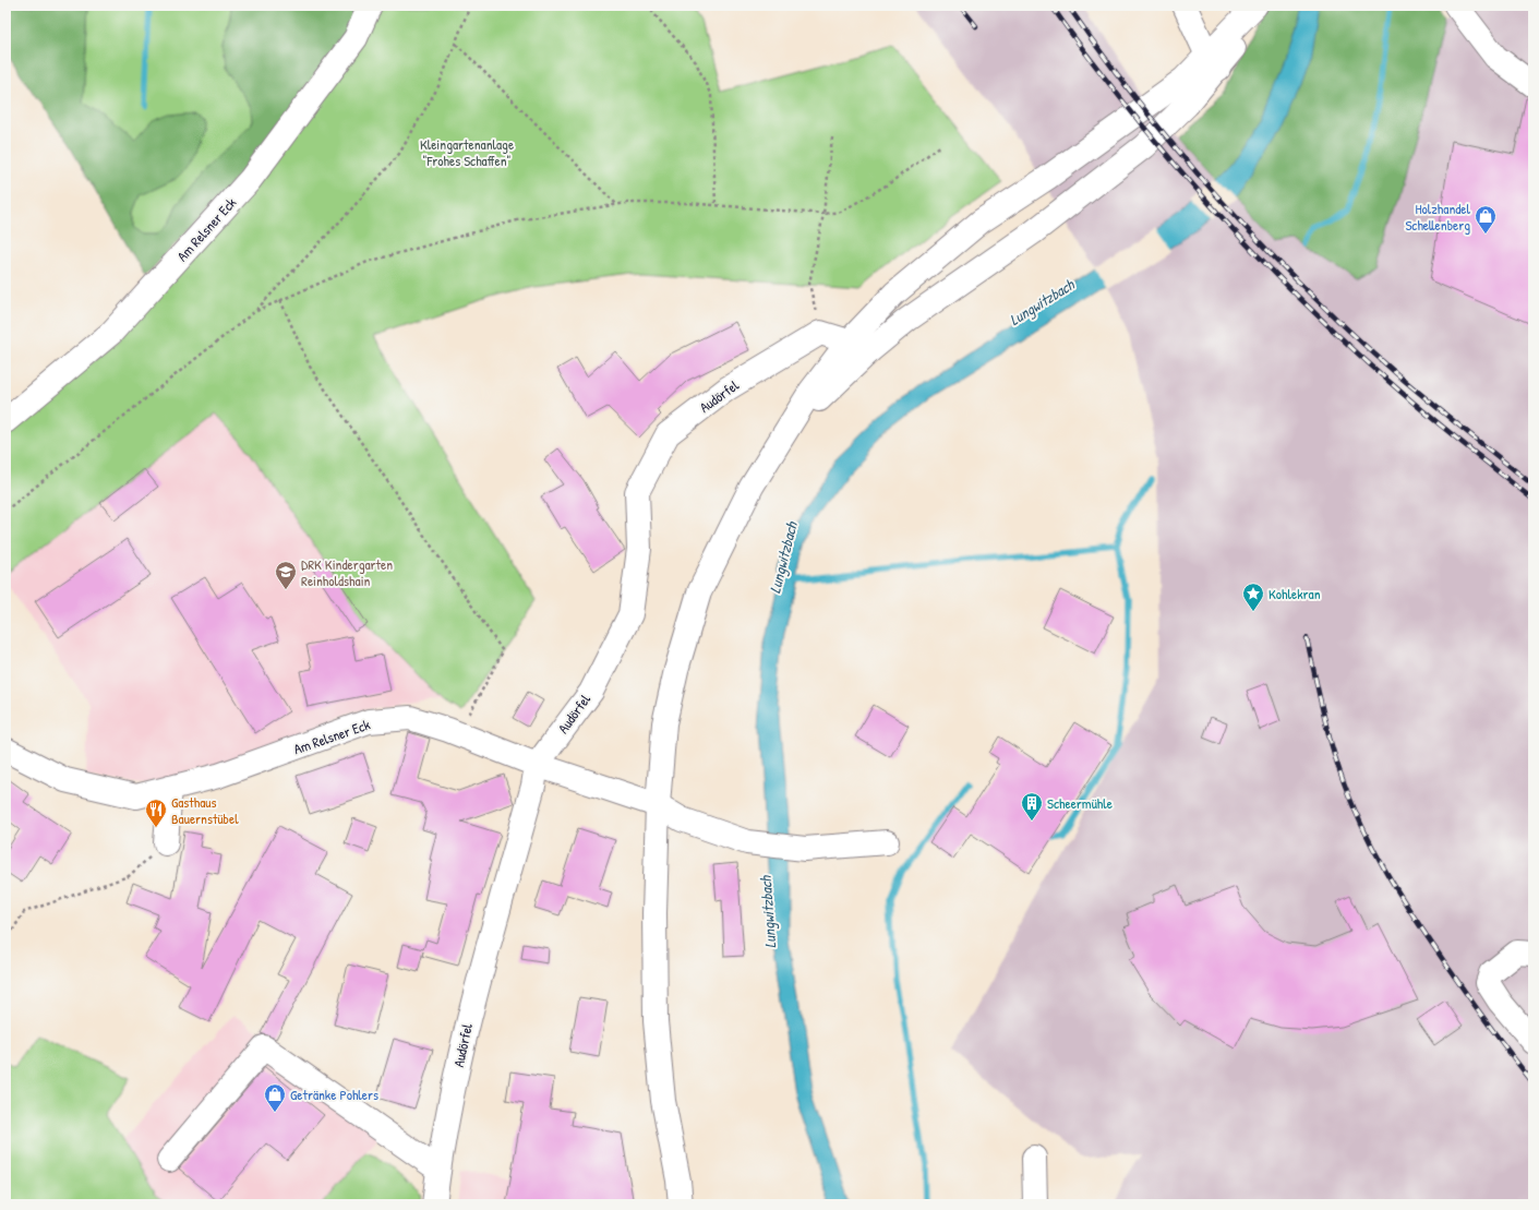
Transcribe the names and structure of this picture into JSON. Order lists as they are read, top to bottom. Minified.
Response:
{"streets":{"main road":["Am Relsner Eck","Audörfel"]},"crossings":[["Am Relsner Eck","Audörfel"]],"water":["Lungwitzbach"],"parks":["Kleingartenanlage \"Frohes Schaffen\""],"places":{"shop":["Holzhandel Schellenberg","Getränke Pohlers"],"school or university":["DRK Kindergarten Reinholdshain"],"place":["Kohlekran"],"building":["Scheermühle"],"restaurant":["Gasthaus Bauernstübel"]}}
